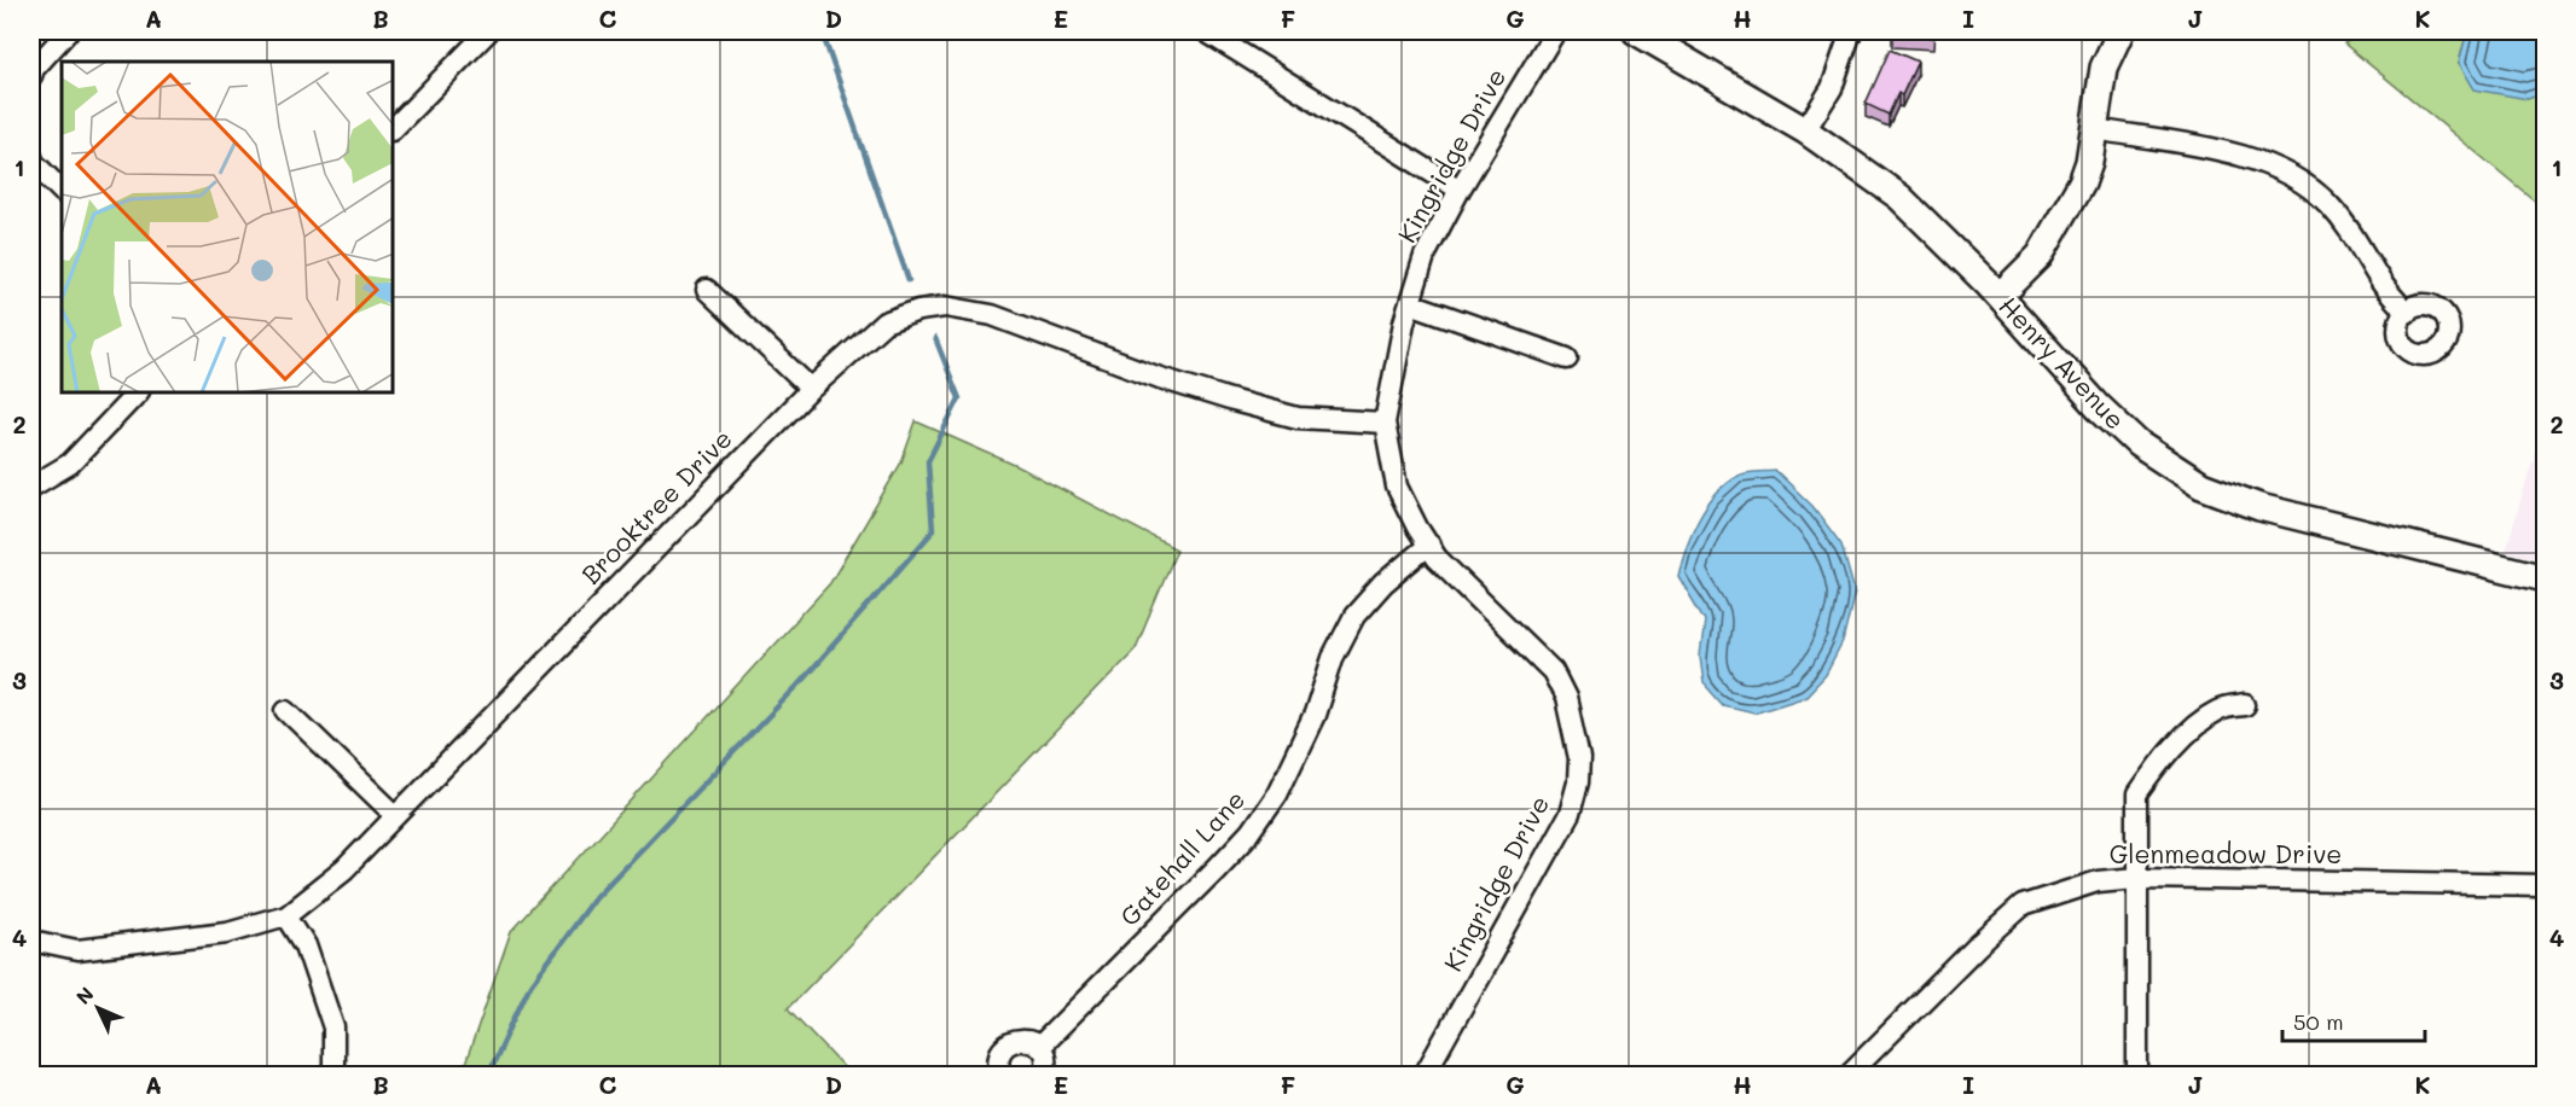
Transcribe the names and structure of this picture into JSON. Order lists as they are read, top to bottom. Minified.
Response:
{"streets":{"street":["Kingridge Drive","Henry Avenue","Brooktree Drive","Glenmeadow Drive","Gatehall Lane"]},"crossings":[["Kingridge Drive","Brooktree Drive"],["Kingridge Drive","Gatehall Lane"]],"scale_bar":"50 m","north":"top left","grid":{"columns":["A","B","C","D","E","F","G","H","I","J","K"],"rows":["1","2","3","4"]}}
